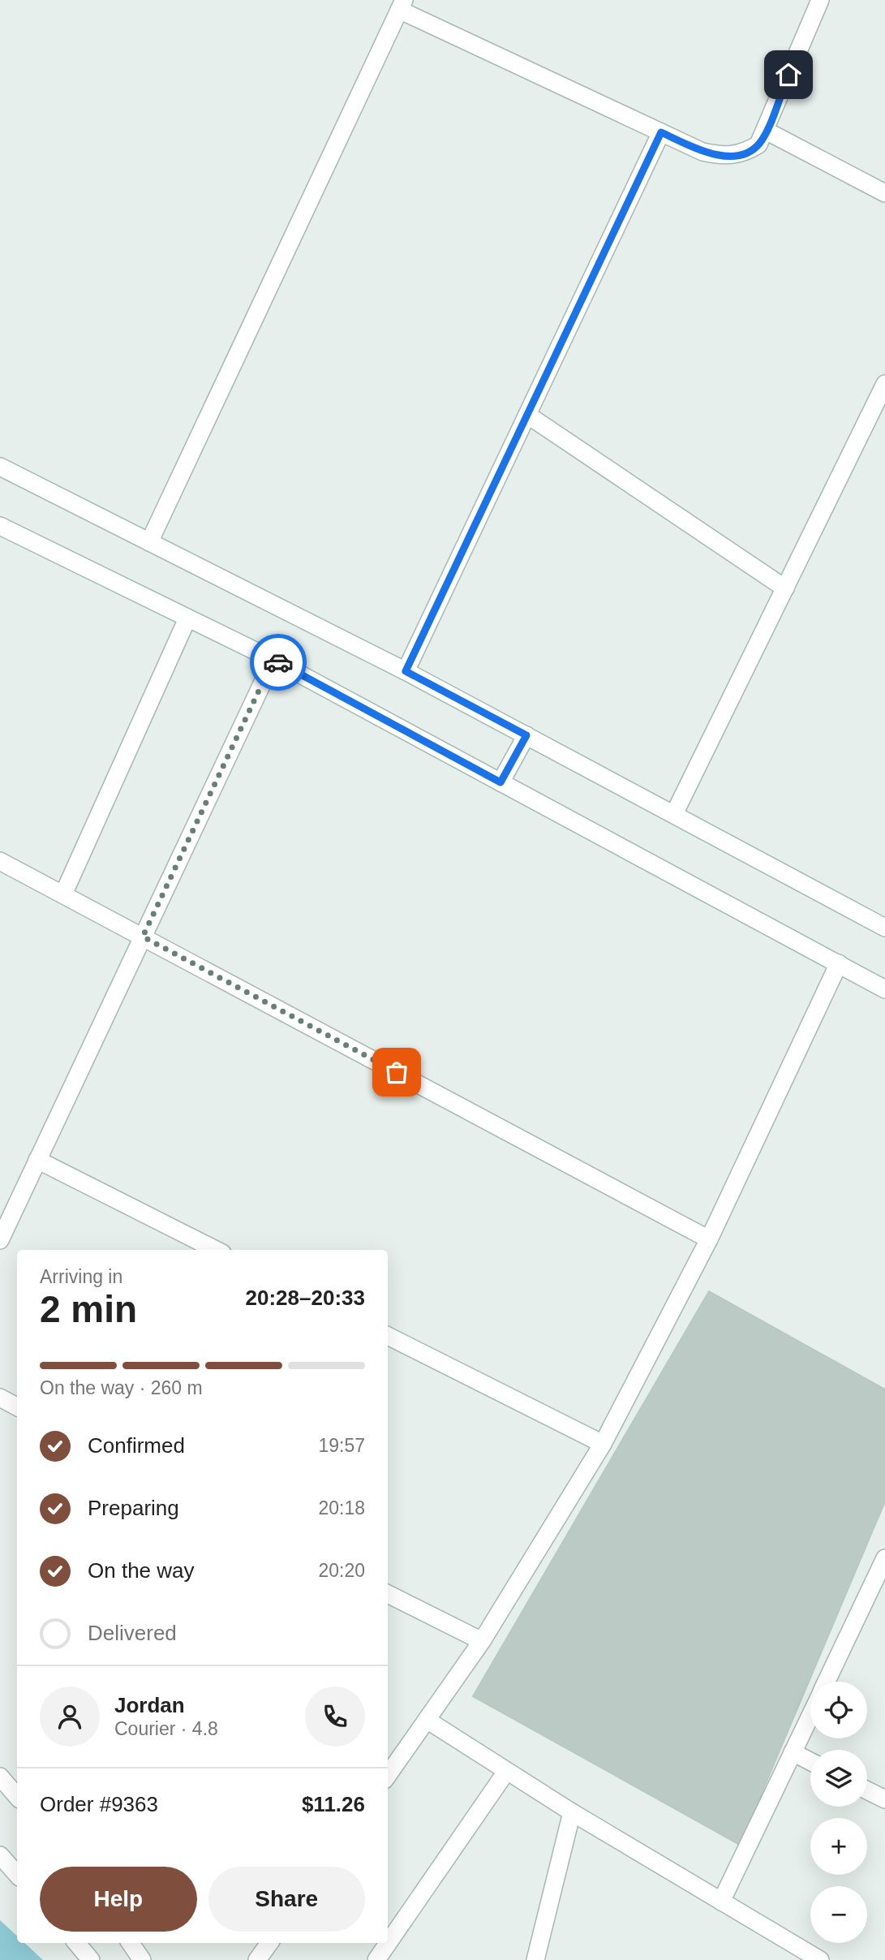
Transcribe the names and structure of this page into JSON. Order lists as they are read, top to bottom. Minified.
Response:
{"page":{"heading":["2 min","Arriving in","20:28–20:33"],"panel":["Jordan","Courier · 4.8","Order #9363","$11.26"],"bar":"On the way · 260 m","list":[["Confirmed","19:57"],["Preparing","20:18"],["On the way","20:20"],"Delivered"],"map_buttons":["+","−"],"buttons":["Help","Share"]}}
